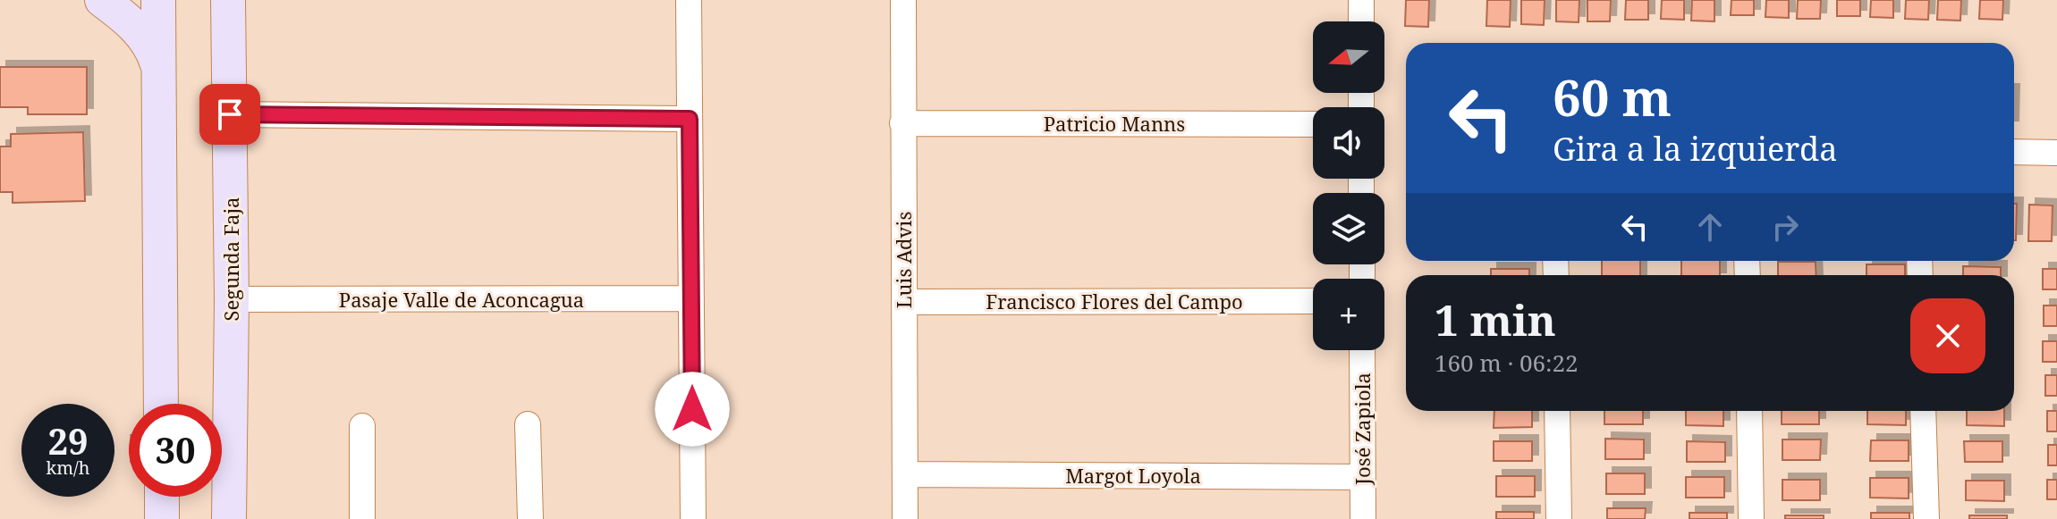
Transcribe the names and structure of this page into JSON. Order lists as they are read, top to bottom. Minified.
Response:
{"streets":{"main road":["Segunda Faja"],"street":["Patricio Manns","Luis Advis","Pasaje Valle de Aconcagua","Francisco Flores del Campo","José Zapiola","Margot Loyola"]},"crossings":[["Patricio Manns","Luis Advis"],["Segunda Faja","Pasaje Valle de Aconcagua"],["Luis Advis","Francisco Flores del Campo"],["Luis Advis","Margot Loyola"],["José Zapiola","Margot Loyola"]],"north":"left","page":{"map_buttons":"+","turn":["60 m","Gira a la izquierda"],"heading":["1 min","160 m · 06:22"],"speed":"29 km/h","limit":"30"}}
